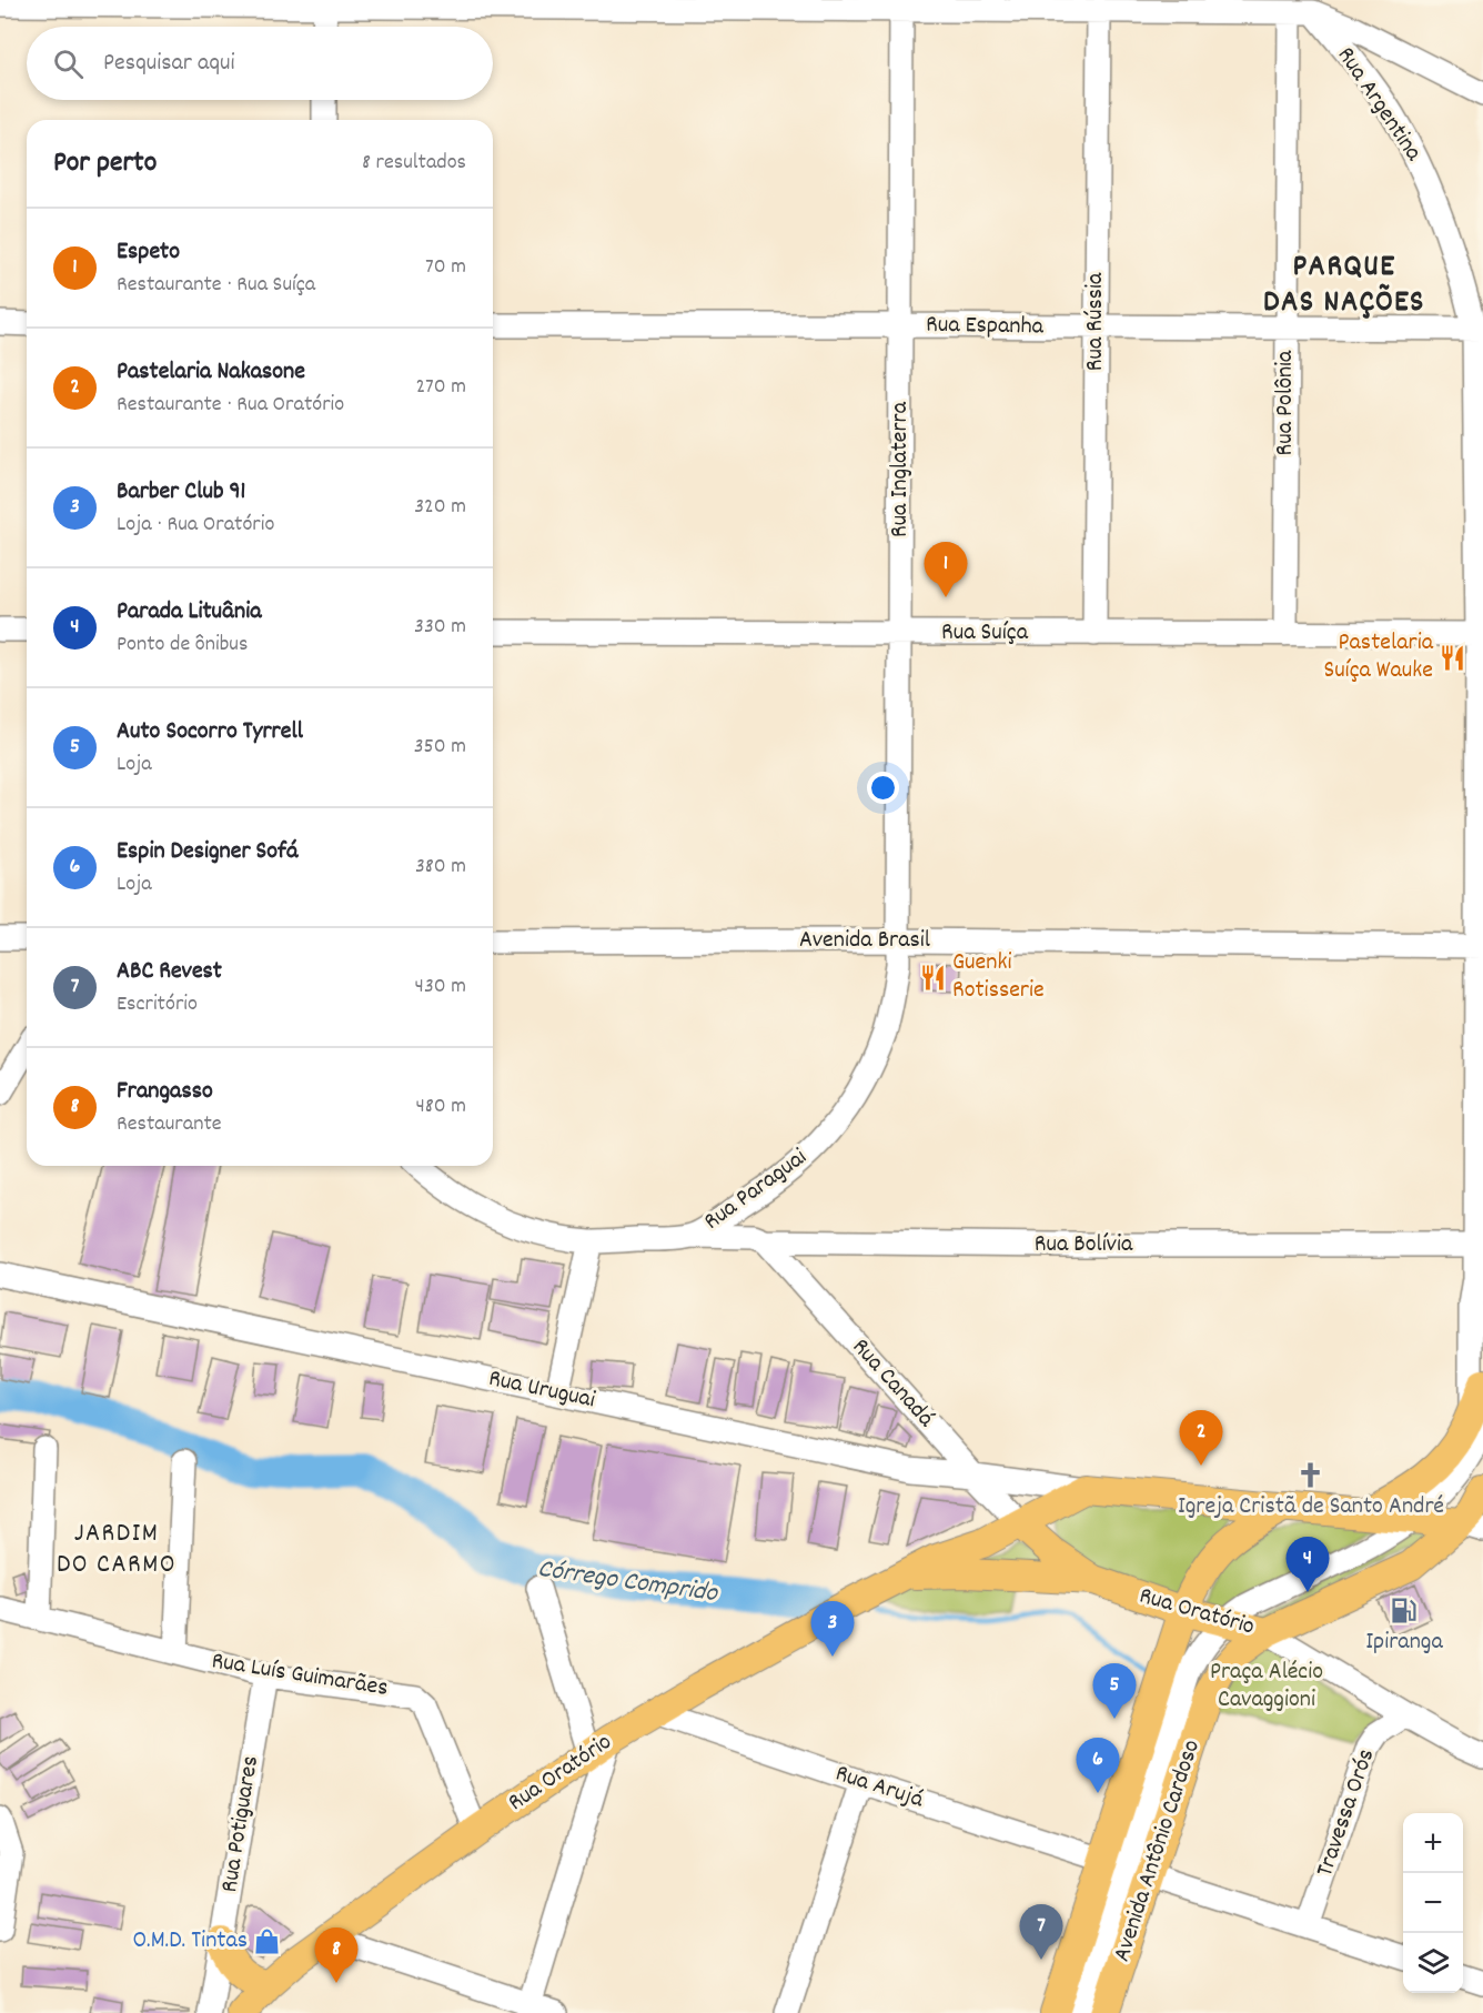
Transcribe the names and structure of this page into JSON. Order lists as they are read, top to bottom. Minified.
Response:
{"streets":{"main road":["Rua Oratório","Avenida Antônio Cardoso"],"street":["Rua Argentina","Rua Rússia","Rua Espanha","Rua Polônia","Rua Inglaterra","Rua Suíça","Avenida Brasil","Rua Paraguai","Rua Bolívia","Rua Canadá","Rua Uruguai","Rua Luís Guimarães","Rua Arujá","Travessa Orós","Rua Potiguares"]},"crossings":[["Rua Argentina","Rua Espanha"],["Rua Argentina","Rua Polônia"],["Rua Argentina","Rua Suíça"],["Rua Argentina","Avenida Brasil"],["Rua Argentina","Rua Bolívia"],["Rua Rússia","Rua Espanha"],["Rua Rússia","Rua Suíça"],["Rua Espanha","Rua Polônia"],["Rua Espanha","Rua Inglaterra"],["Rua Polônia","Rua Suíça"],["Rua Inglaterra","Rua Suíça"],["Rua Inglaterra","Avenida Brasil"],["Rua Inglaterra","Rua Paraguai"],["Avenida Brasil","Rua Paraguai"],["Rua Paraguai","Rua Bolívia"],["Rua Bolívia","Rua Canadá"],["Rua Canadá","Rua Uruguai"],["Rua Canadá","Rua Oratório"],["Rua Uruguai","Rua Oratório"],["Rua Oratório","Rua Luís Guimarães"],["Rua Oratório","Rua Arujá"],["Rua Oratório","Avenida Antônio Cardoso"],["Rua Luís Guimarães","Rua Potiguares"],["Rua Arujá","Avenida Antônio Cardoso"]],"districts":["PARQUE DAS NAÇÕES","JARDIM DO CARMO"],"water":["Córrego Comprido"],"parks":["Praça Alécio Cavaggioni"],"places":{"restaurant":["Pastelaria Suíça Wauke","Guenki Rotisserie"],"church":["Igreja Cristã de Santo André"],"fuel station":["Ipiranga"],"shop":["O.M.D. Tintas"]},"page":{"search":"Pesquisar aqui","heading":["Por perto","8 resultados"],"list":[{"mark":"1","name":"Espeto","note":"Restaurante · Rua Suíça","value":"70 m"},{"mark":"2","name":"Pastelaria Nakasone","note":"Restaurante · Rua Oratório","value":"270 m"},{"mark":"3","name":"Barber Club 91","note":"Loja · Rua Oratório","value":"320 m"},{"mark":"4","name":"Parada Lituânia","note":"Ponto de ônibus","value":"330 m"},{"mark":"5","name":"Auto Socorro Tyrrell","note":"Loja","value":"350 m"},{"mark":"6","name":"Espin Designer Sofá","note":"Loja","value":"380 m"},{"mark":"7","name":"ABC Revest","note":"Escritório","value":"430 m"},{"mark":"8","name":"Frangasso","note":"Restaurante","value":"480 m"}],"pins":["1","2","4","3","5","6","7","8"],"map_buttons":["+","−"]}}
